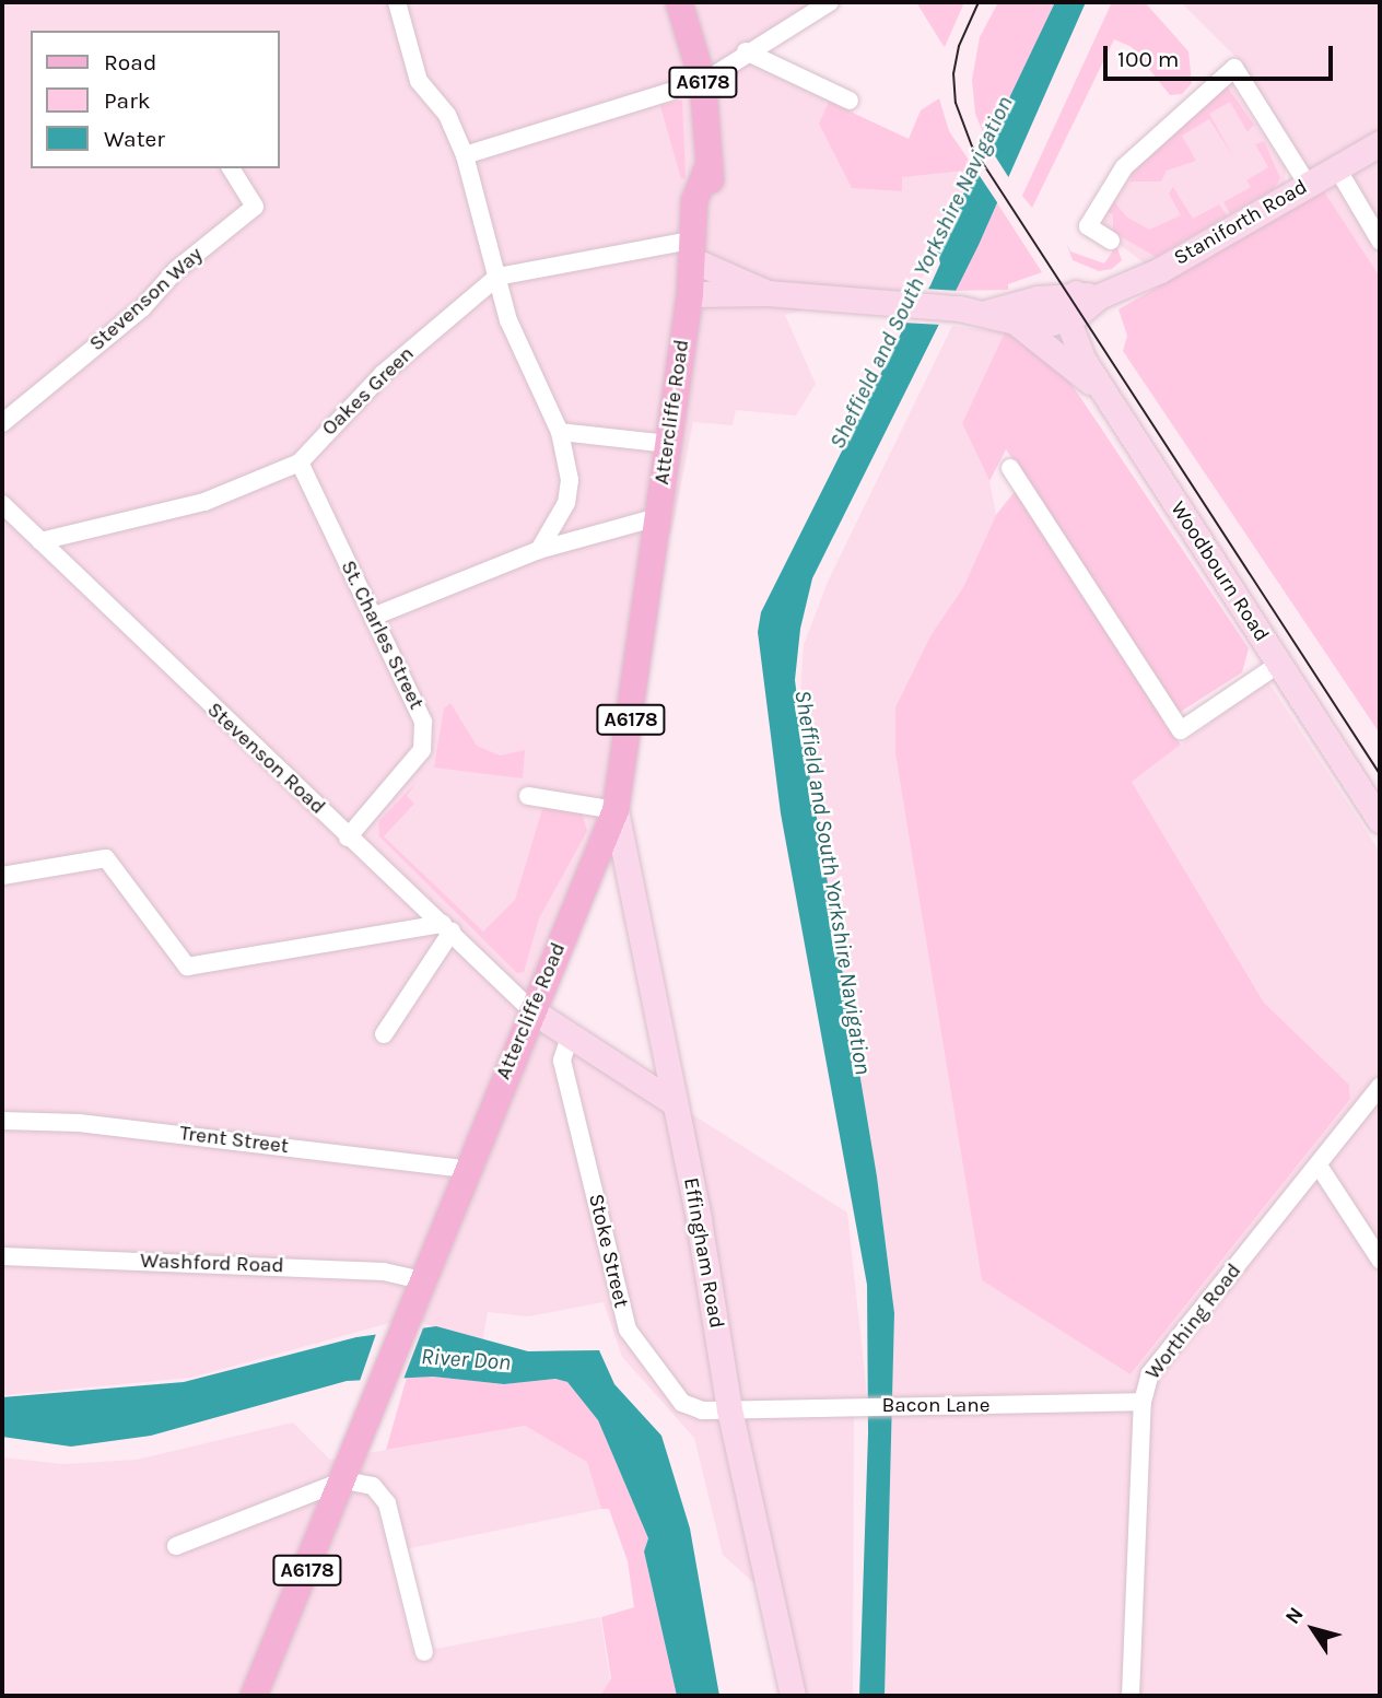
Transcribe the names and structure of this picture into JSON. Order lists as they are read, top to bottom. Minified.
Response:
{"streets":{"main road":["A6178","Staniforth Road","Attercliffe Road","Woodbourn Road","Effingham Road"],"street":["Stevenson Way","Oakes Green","St. Charles Street","Stevenson Road","Trent Street","Stoke Street","Washford Road","Worthing Road","Bacon Lane"]},"crossings":[["Staniforth Road","Oakes Green"],["Staniforth Road","Attercliffe Road"],["Staniforth Road","Woodbourn Road"],["Oakes Green","Attercliffe Road"],["Oakes Green","St. Charles Street"],["Oakes Green","Stevenson Road"],["Attercliffe Road","Stevenson Road"],["Attercliffe Road","Trent Street"],["Attercliffe Road","Effingham Road"],["Attercliffe Road","Washford Road"],["St. Charles Street","Stevenson Road"],["Stoke Street","Effingham Road"],["Stoke Street","Bacon Lane"],["Effingham Road","Bacon Lane"],["Worthing Road","Bacon Lane"]],"water":["Sheffield and South Yorkshire Navigation","River Don"],"legend":["Road","Park","Water"],"scale_bar":"100 m","north":"top left"}
